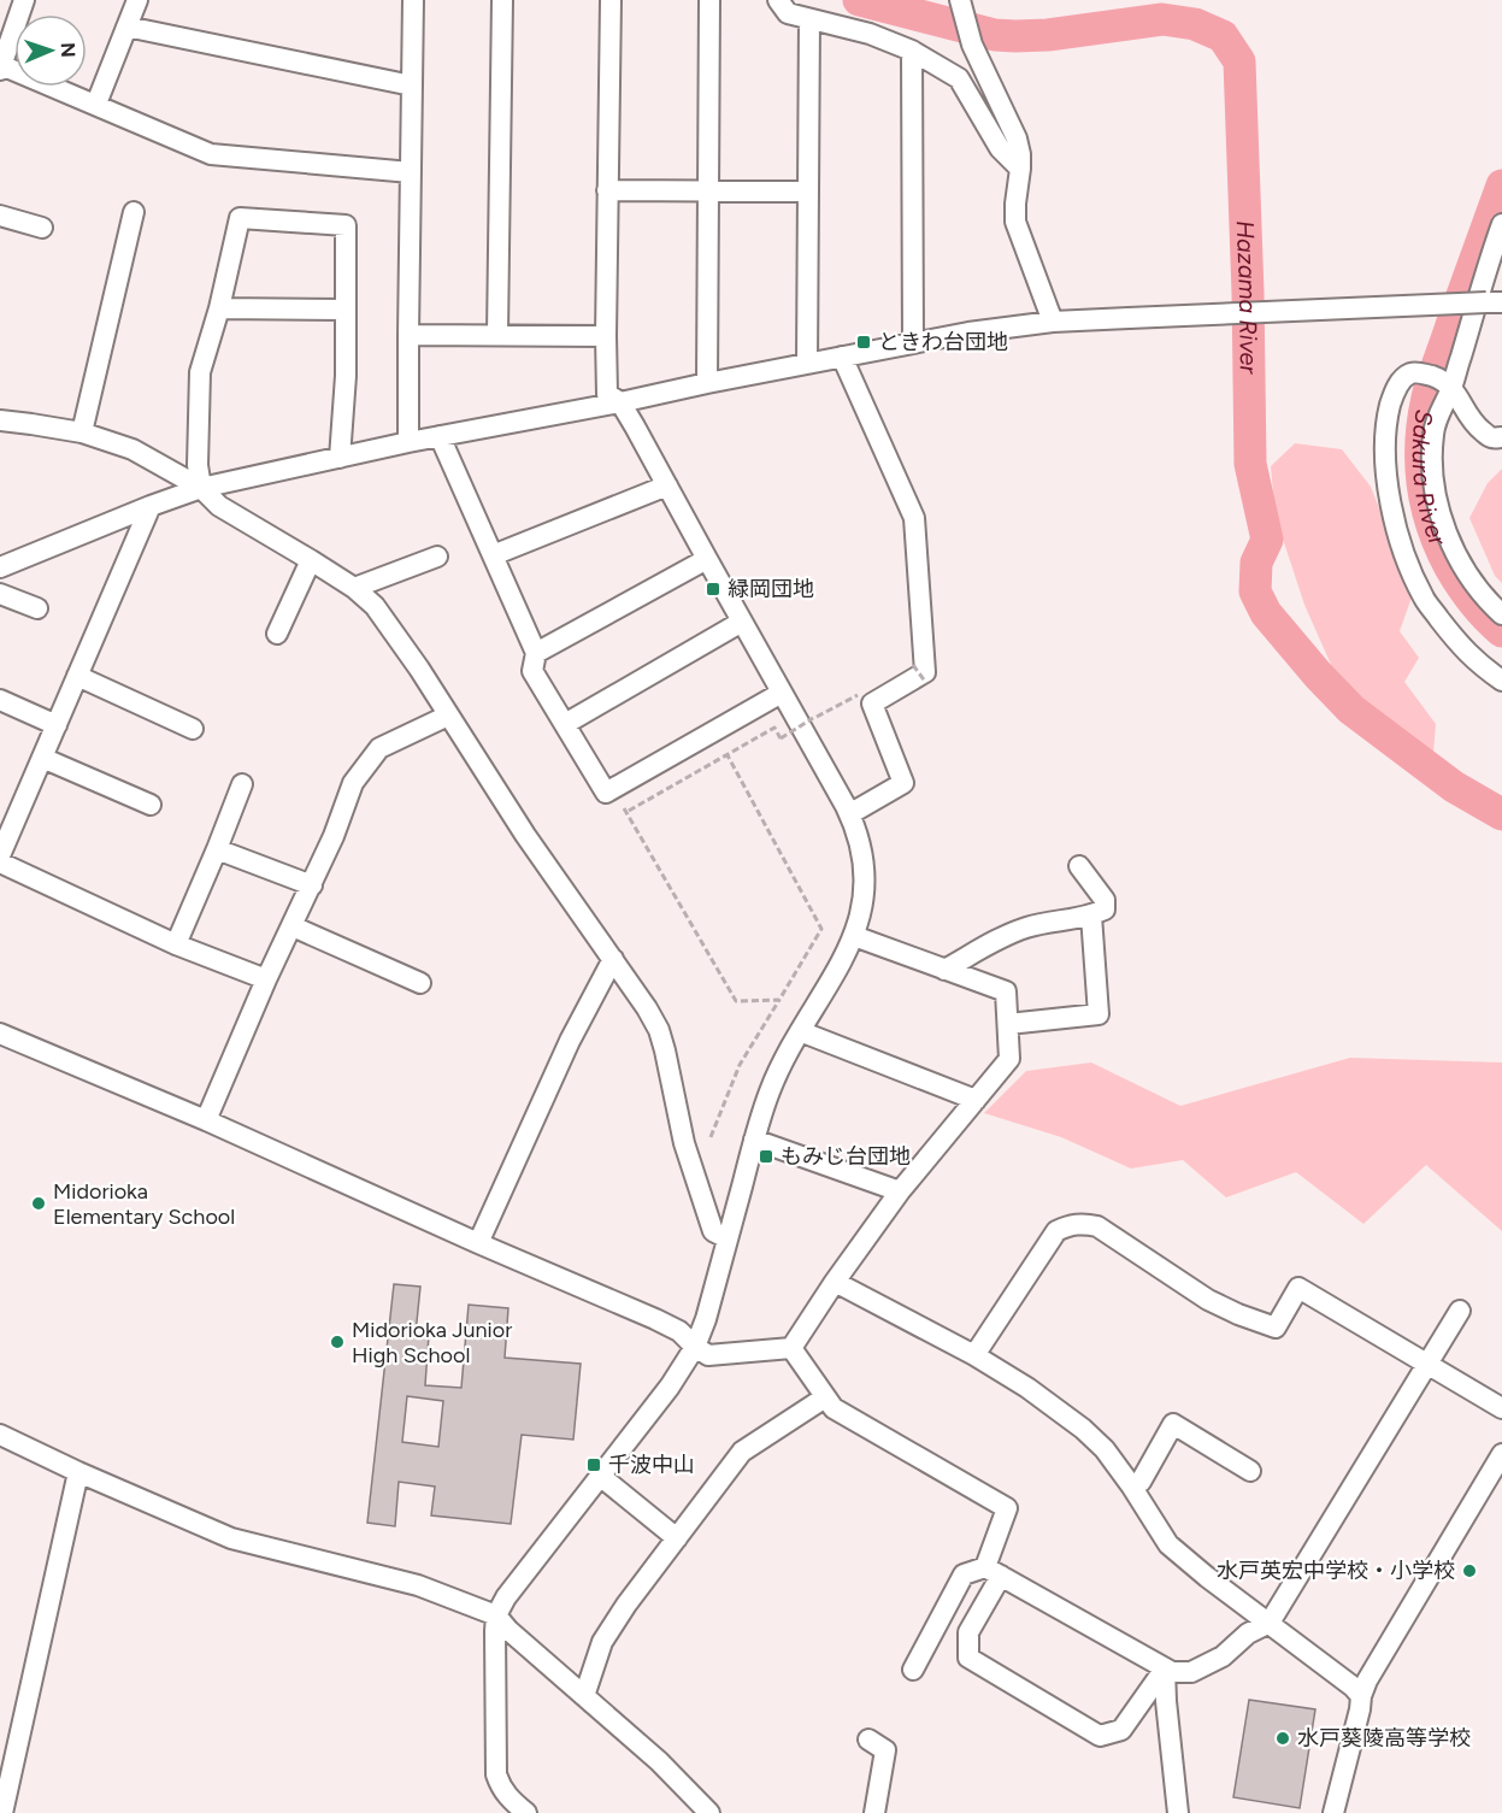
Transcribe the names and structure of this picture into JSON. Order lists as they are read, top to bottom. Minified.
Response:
{"water":["Hazama River","Sakura River"],"places":{"transit":["ときわ台団地","緑岡団地","もみじ台団地","千波中山"],"other":["Midorioka Elementary School","Midorioka Junior High School","水戸英宏中学校・小学校","水戸葵陵高等学校"]},"north":"right"}
